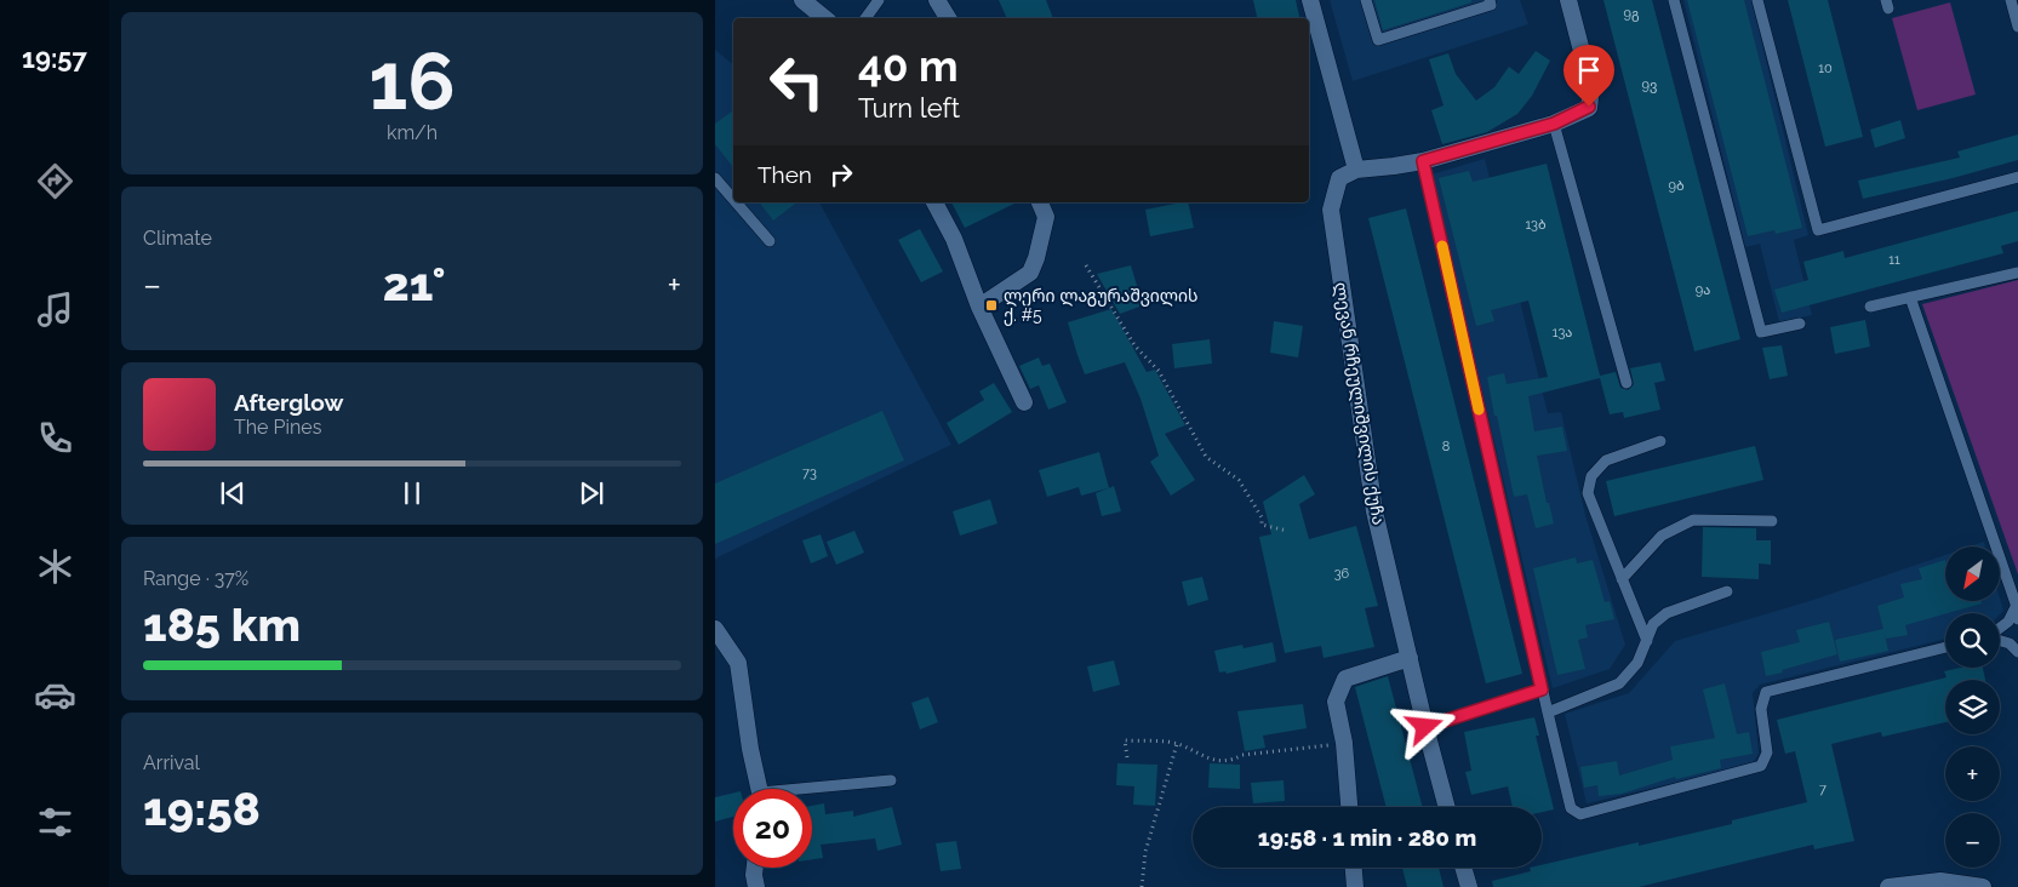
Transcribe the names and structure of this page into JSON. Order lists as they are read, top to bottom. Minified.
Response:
{"streets":{"street":["ლევან რჩეულიშვილის ქუჩა"]},"places":{"transit":["ლერი ლაგურაშვილის ქ. #5"]},"house_numbers":["9გ","10","9ვ","9ბ","13ბ","11","9ა","13ა","8","73","36","7"],"north":"bottom left","page":{"tabs":"19:57","tile":[["16","km/h"],"Climate",["Range · 37%","185 km"],["Arrival","19:58"]],"turn":["40 m","Turn left"],"then":"Then","heat":["−","21°","+"],"song":["Afterglow","The Pines"],"map_buttons":["+","−"],"limit":"20","trip":"19:58 · 1 min · 280 m"}}
